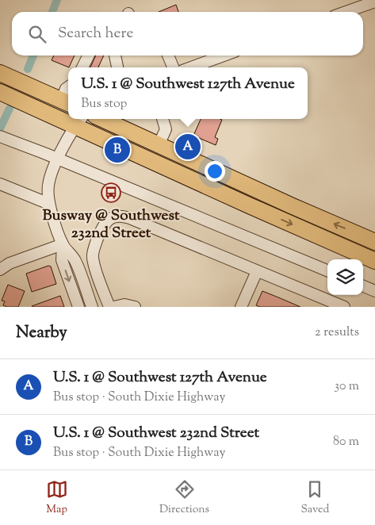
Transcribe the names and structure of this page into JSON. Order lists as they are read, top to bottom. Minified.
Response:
{"places":{"bus stop":["Busway @ Southwest 232nd Street"]},"page":{"search":"Search here","popup":["U.S. 1 @ Southwest 127th Avenue","Bus stop"],"pins":["A","B"],"heading":["Nearby","2 results"],"list":[{"mark":"A","name":"U.S. 1 @ Southwest 127th Avenue","note":"Bus stop · South Dixie Highway","value":"30 m"},{"mark":"B","name":"U.S. 1 @ Southwest 232nd Street","note":"Bus stop · South Dixie Highway","value":"80 m"}],"nav":["Map","Directions","Saved"]}}
